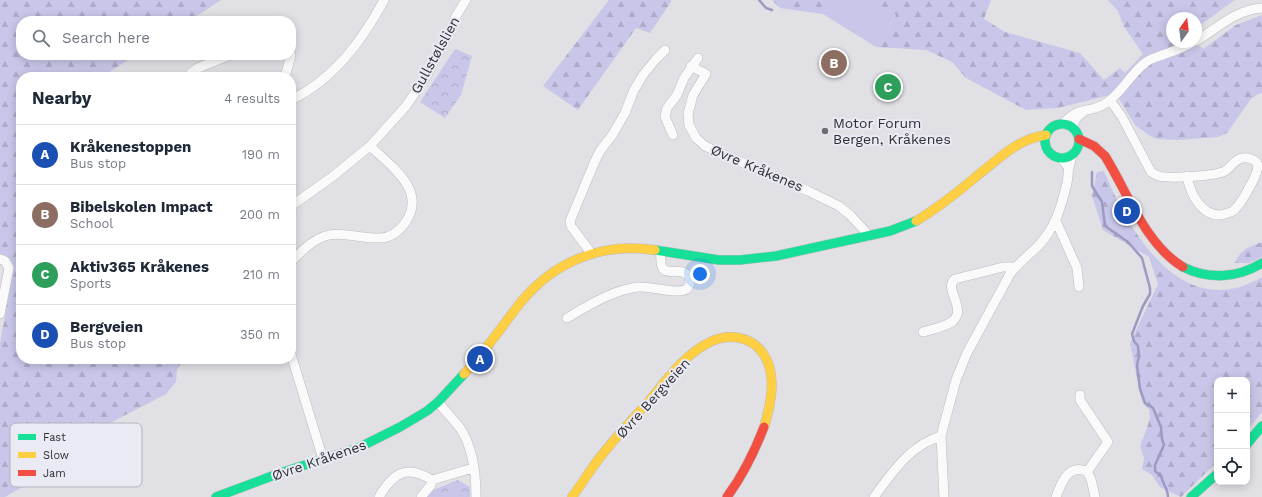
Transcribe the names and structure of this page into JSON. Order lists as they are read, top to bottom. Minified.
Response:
{"streets":{"main road":["Øvre Kråkenes","Øvre Bergveien"],"street":["Gullstølslien"]},"places":["Motor Forum Bergen, Kråkenes"],"legend":["Fast","Slow","Jam"],"north":"top","page":{"search":"Search here","pins":["B","C","D","A"],"heading":["Nearby","4 results"],"list":[{"mark":"A","name":"Kråkenestoppen","note":"Bus stop","value":"190 m"},{"mark":"B","name":"Bibelskolen Impact","note":"School","value":"200 m"},{"mark":"C","name":"Aktiv365 Kråkenes","note":"Sports","value":"210 m"},{"mark":"D","name":"Bergveien","note":"Bus stop","value":"350 m"}],"map_buttons":["+","−"]}}
